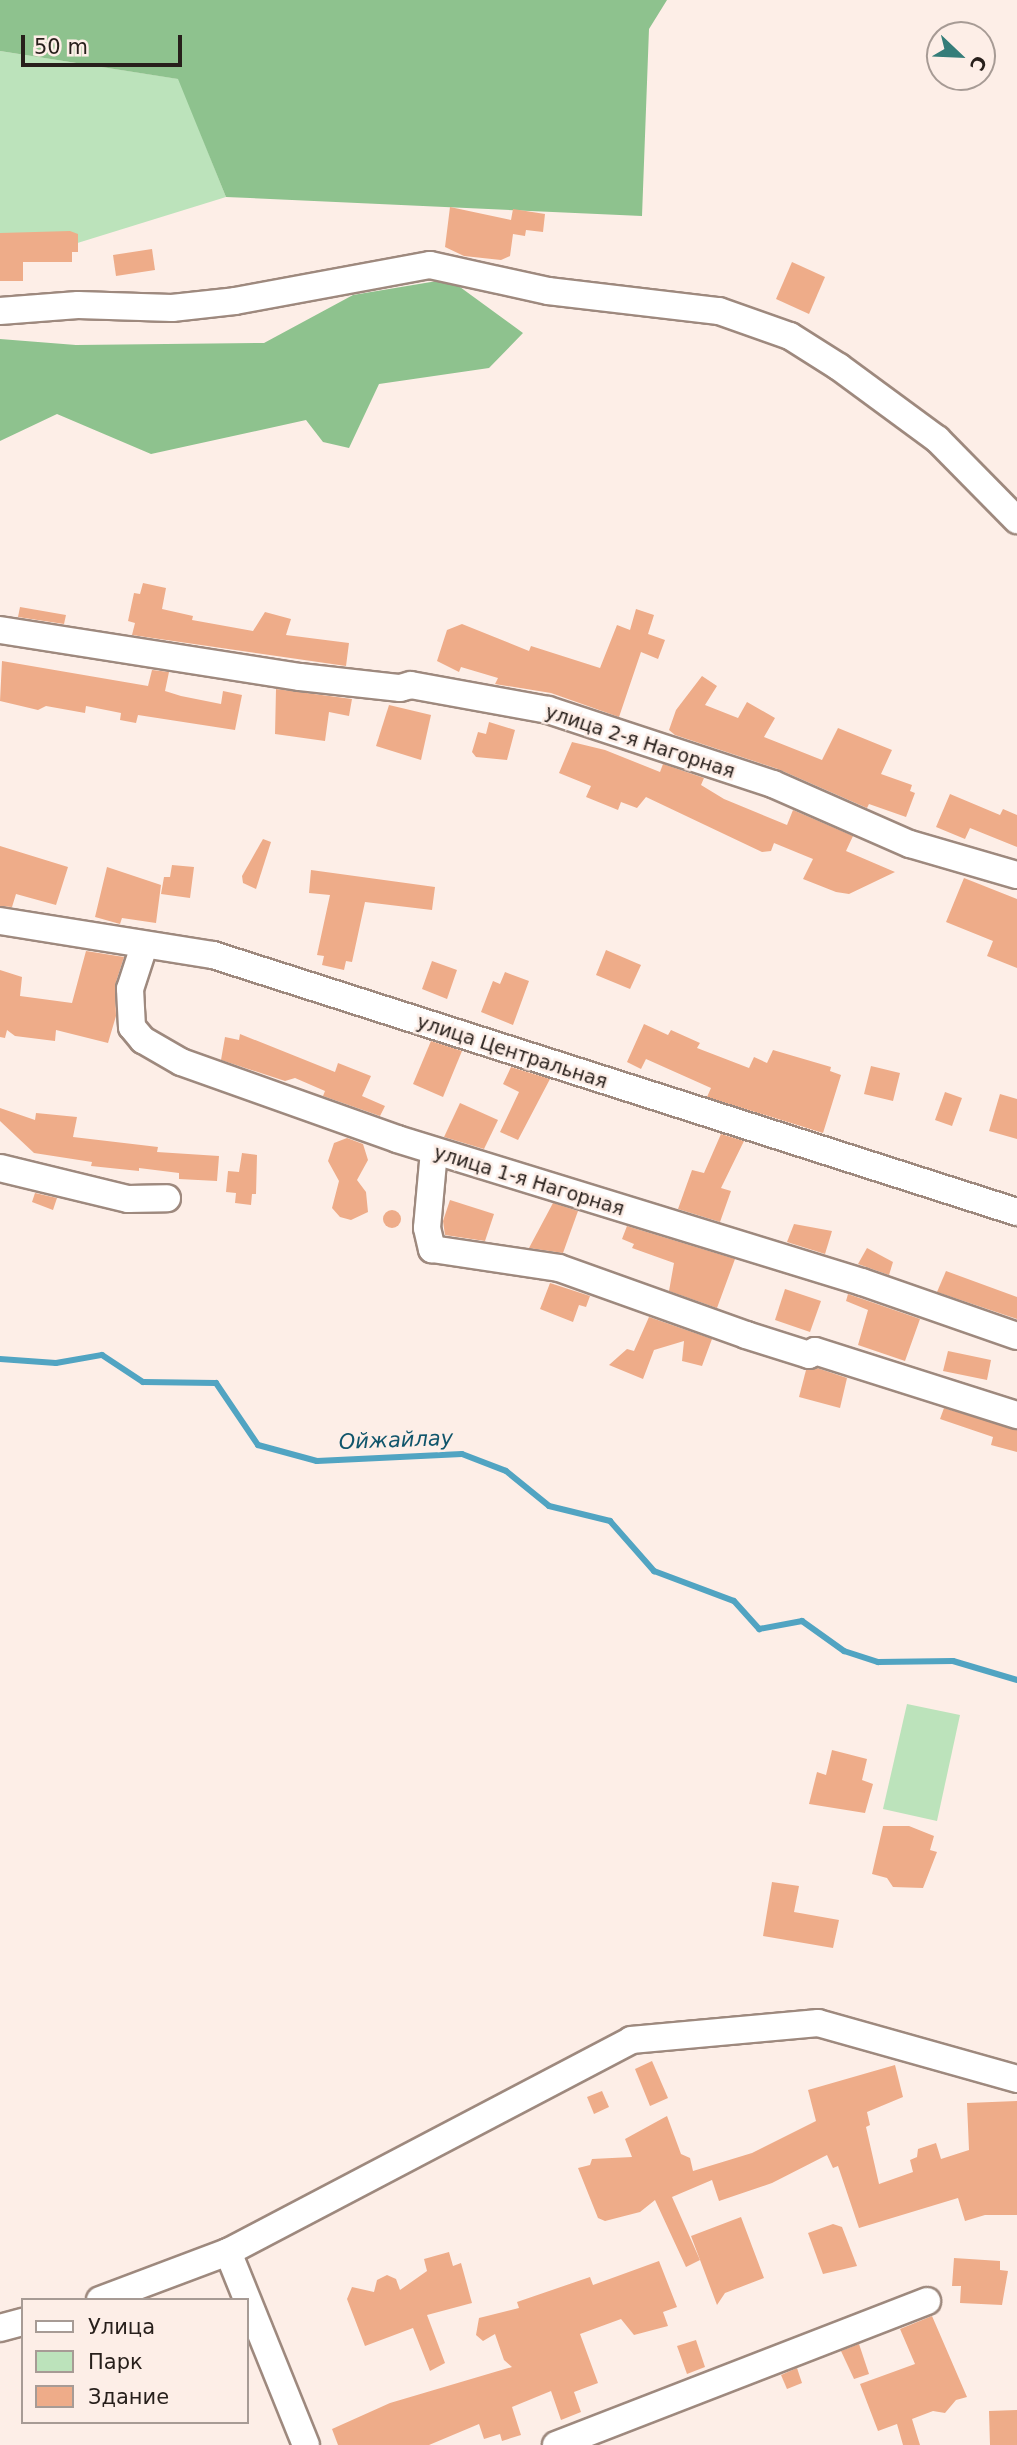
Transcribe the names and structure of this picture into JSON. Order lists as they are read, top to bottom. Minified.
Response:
{"streets":{"street":["улица 2-я Нагорная","улица Центральная","улица 1-я Нагорная"]},"crossings":[["улица Центральная","улица 1-я Нагорная"]],"water":["Ойжайлау"],"legend":["Улица","Парк","Здание"],"scale_bar":"50 m","north":"bottom right"}
